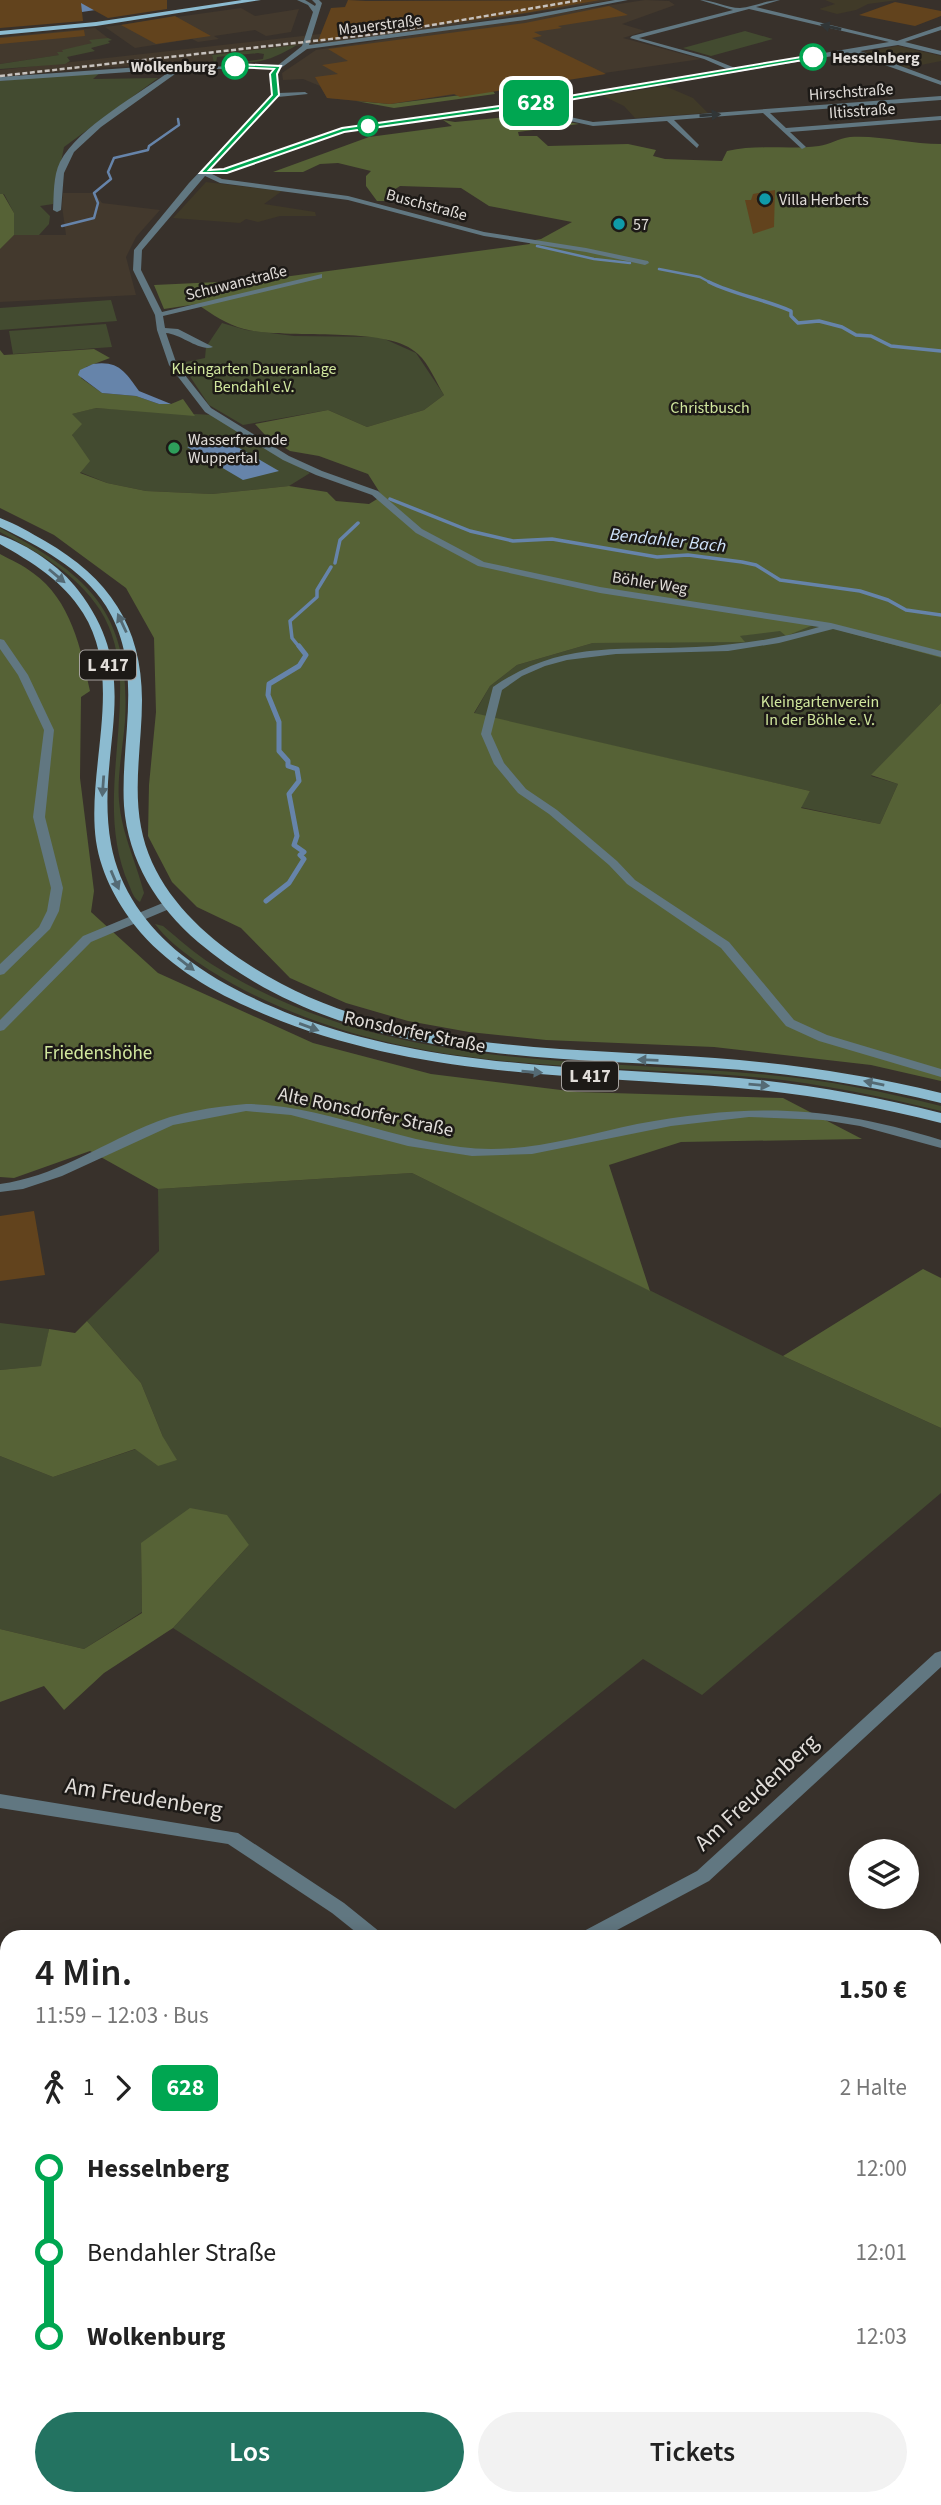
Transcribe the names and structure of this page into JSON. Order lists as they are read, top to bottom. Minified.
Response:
{"streets":{"main road":["L 417","Ronsdorfer Straße"],"street":["Mauerstraße","Hirschstraße","Iltisstraße","Buschstraße","Schuwanstraße","Böhler Weg","Alte Ronsdorfer Straße","Am Freudenberg"]},"water":["Bendahler Bach"],"parks":["Kleingarten Daueranlage Bendahl e.V.","Christbusch","Kleingartenverein In der Böhle e. V.","Friedenshöhe"],"places":["Hesselnberg","Wolkenburg","Villa Herberts","57","Wasserfreunde Wuppertal"],"lines":["bus line 628"],"page":{"on_map":"628","heading":["4 Min.","11:59 – 12:03 · Bus","1.50 €"],"legs":["1","628","2 Halte"],"list":[{"name":"Hesselnberg","value":"12:00"},{"name":"Bendahler Straße","value":"12:01"},{"name":"Wolkenburg","value":"12:03"}],"buttons":["Los","Tickets"]}}
